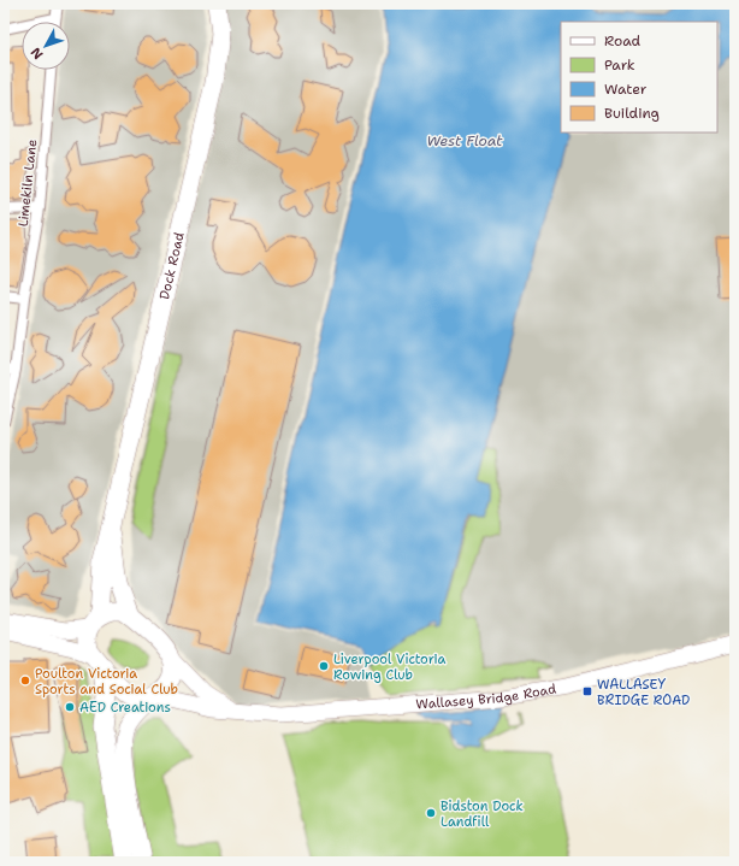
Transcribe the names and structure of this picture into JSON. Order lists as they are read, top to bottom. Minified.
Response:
{"streets":{"highway":["Dock Road"],"main road":["Wallasey Bridge Road"],"street":["Limekiln Lane"]},"crossings":[["Dock Road","Wallasey Bridge Road"]],"water":["West Float"],"places":{"other":["Liverpool Victoria Rowing Club","Poulton Victoria Sports and Social Club","AED Creations","Bidston Dock Landfill"],"transit":["WALLASEY BRIDGE ROAD"]},"legend":["Road","Park","Water","Building"],"north":"bottom left"}
